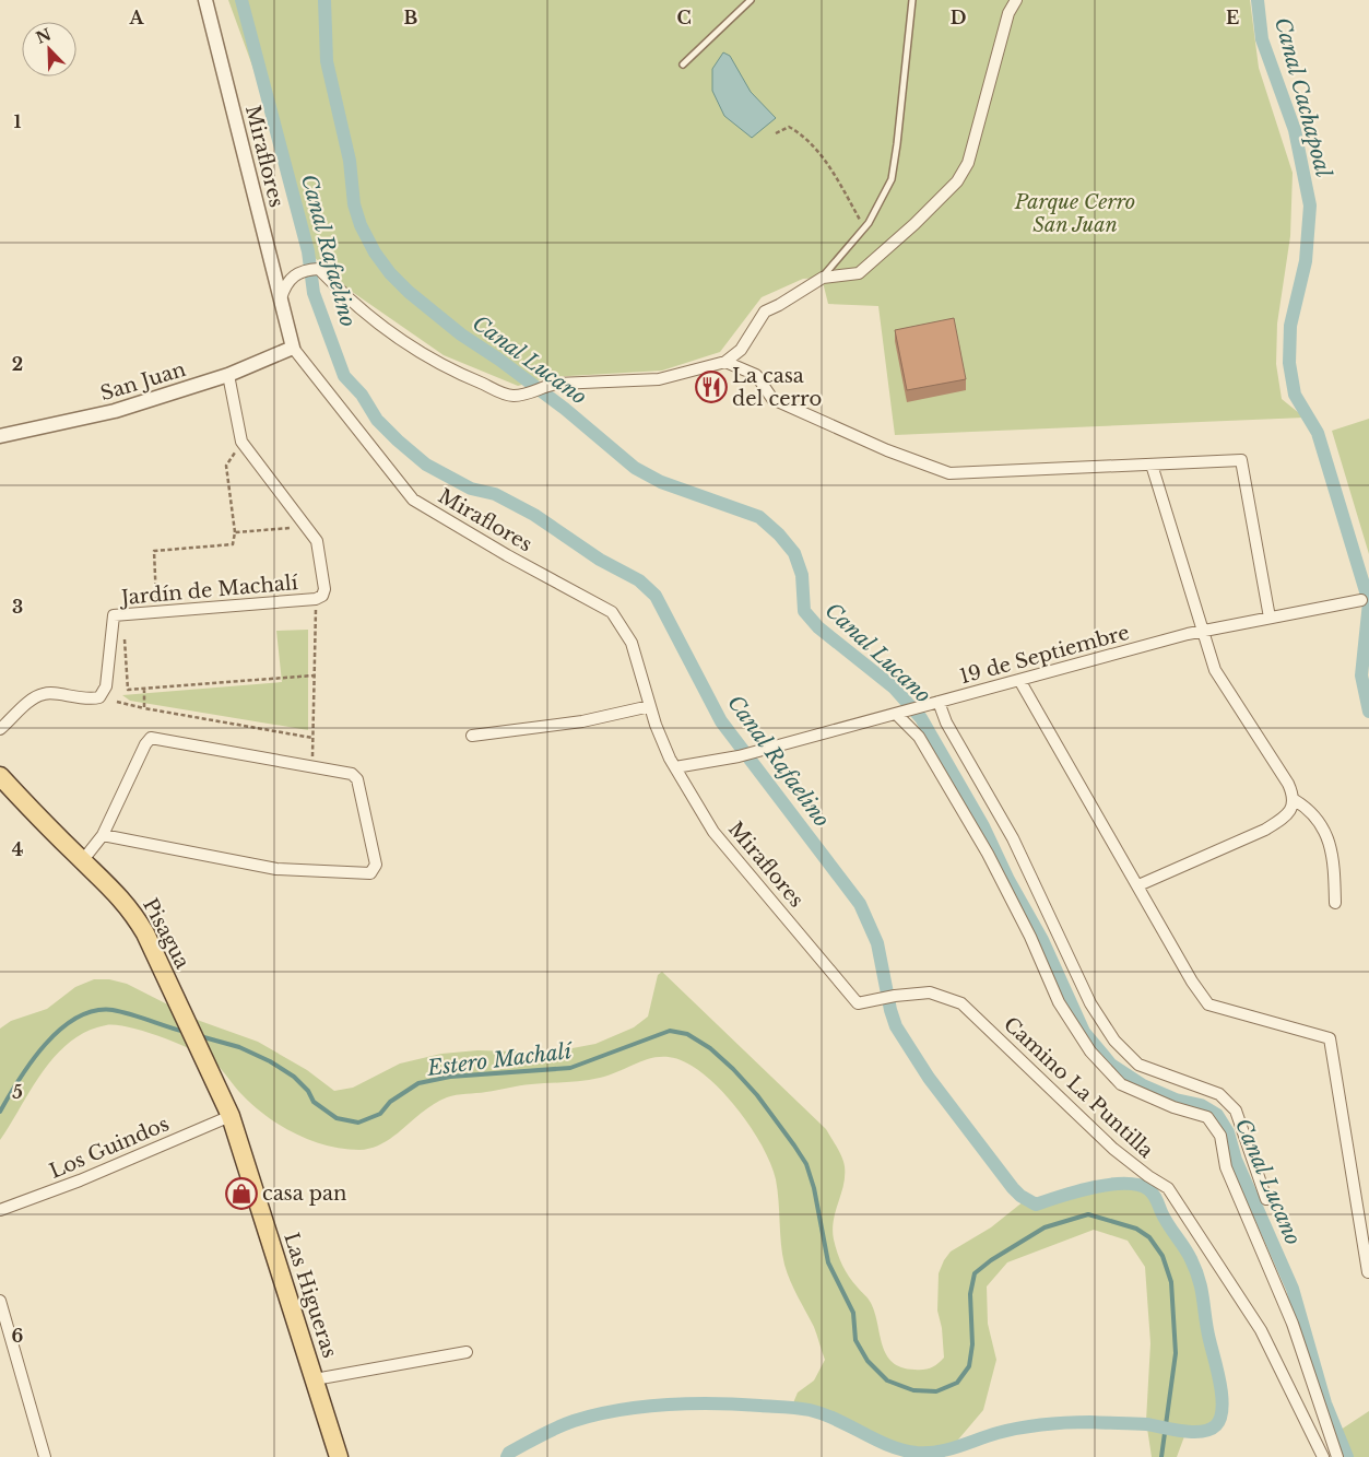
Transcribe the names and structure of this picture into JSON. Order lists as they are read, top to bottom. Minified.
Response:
{"streets":{"main road":["Pisagua","Las Higueras"],"street":["Miraflores","San Juan","Jardín de Machalí","19 de Septiembre","Camino La Puntilla","Los Guindos"]},"crossings":[["Miraflores","San Juan"],["Miraflores","19 de Septiembre"],["Miraflores","Camino La Puntilla"],["San Juan","Jardín de Machalí"],["Pisagua","Los Guindos"],["Pisagua","Las Higueras"],["Los Guindos","Las Higueras"]],"water":["Canal Cachapoal","Canal Rafaelino","Canal Lucano","Estero Machalí"],"parks":["Parque Cerro San Juan"],"places":{"restaurant":["La casa del cerro"],"shop":["casa pan"]},"north":"top left","grid":{"columns":["A","B","C","D","E"],"rows":["1","2","3","4","5","6"]}}
